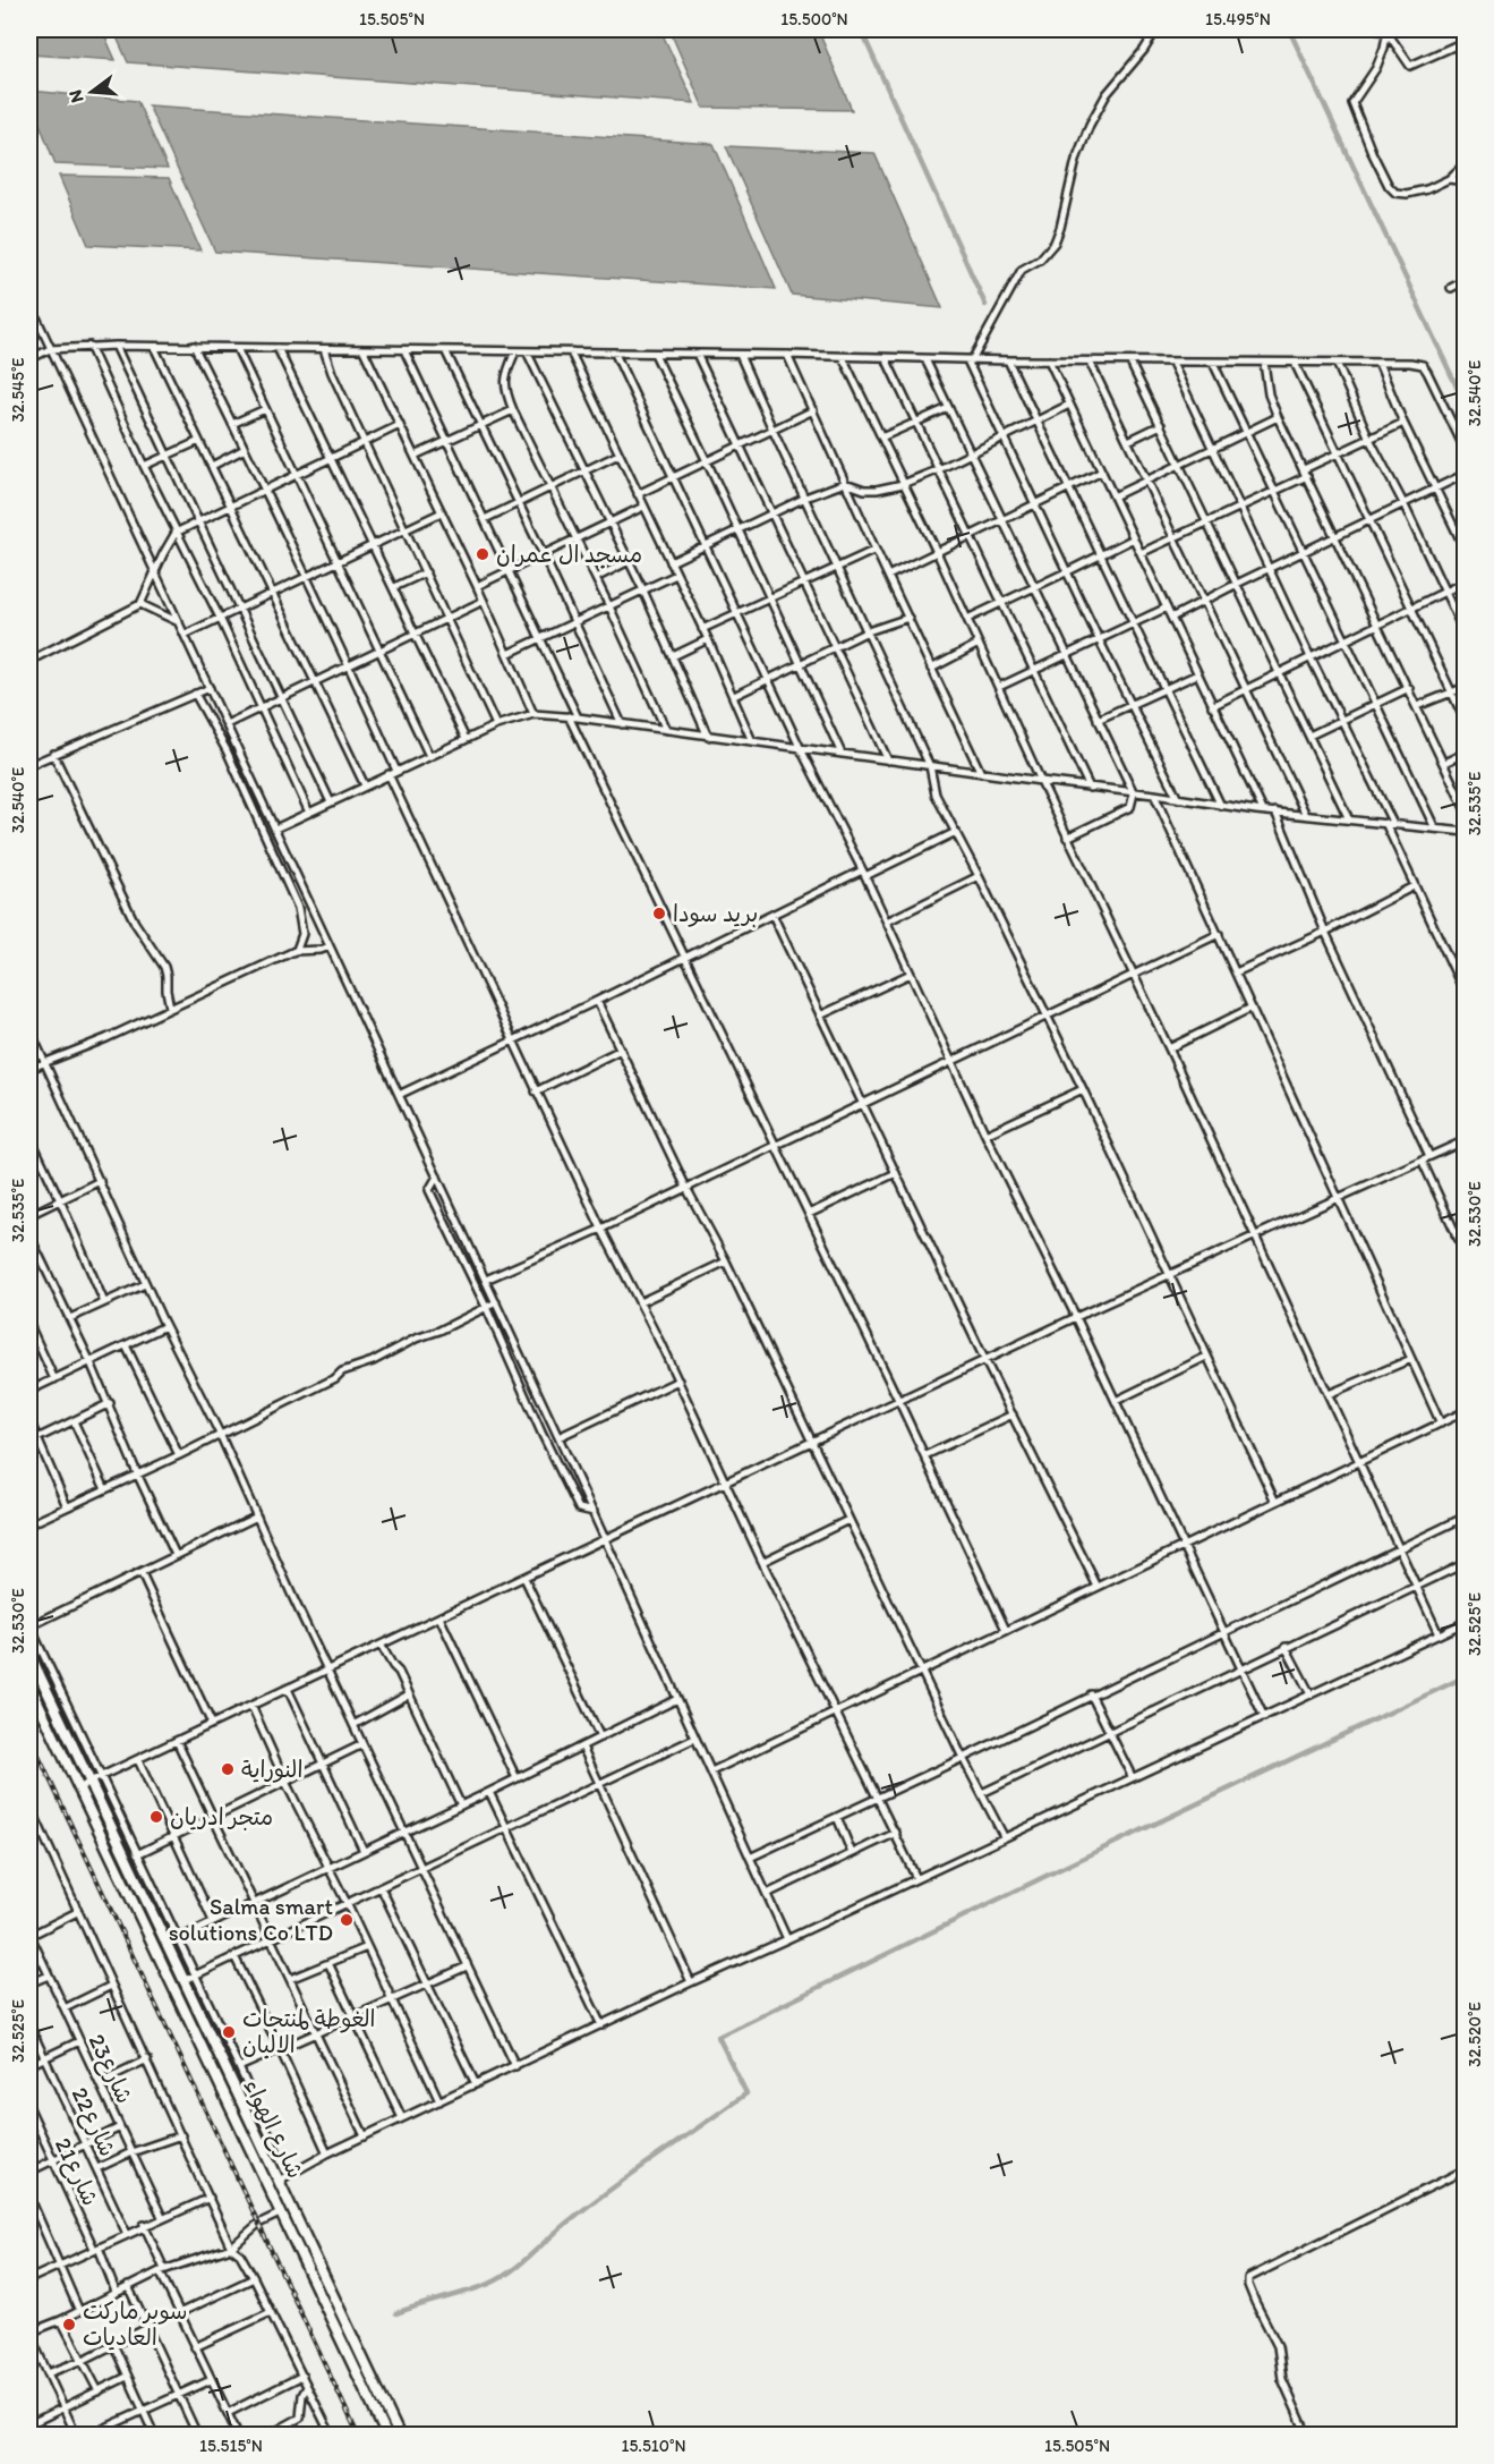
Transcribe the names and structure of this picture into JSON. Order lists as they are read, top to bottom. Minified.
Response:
{"streets":{"highway":["شارع الهواء"],"street":["شارع23","شارع22","شارع21"]},"places":["مسجد ال عمران","بريد سودا","النوراية","متجر ادريان","Salma smart solutions Co LTD","الغوطة لمنتجات الالبان","سوبر ماركت العاديات"],"north":"left","coordinates":["15.505°N","15.500°N","15.495°N","32.545°E","32.540°E","32.535°E","32.530°E","32.525°E","32.520°E","15.515°N","15.510°N"]}
